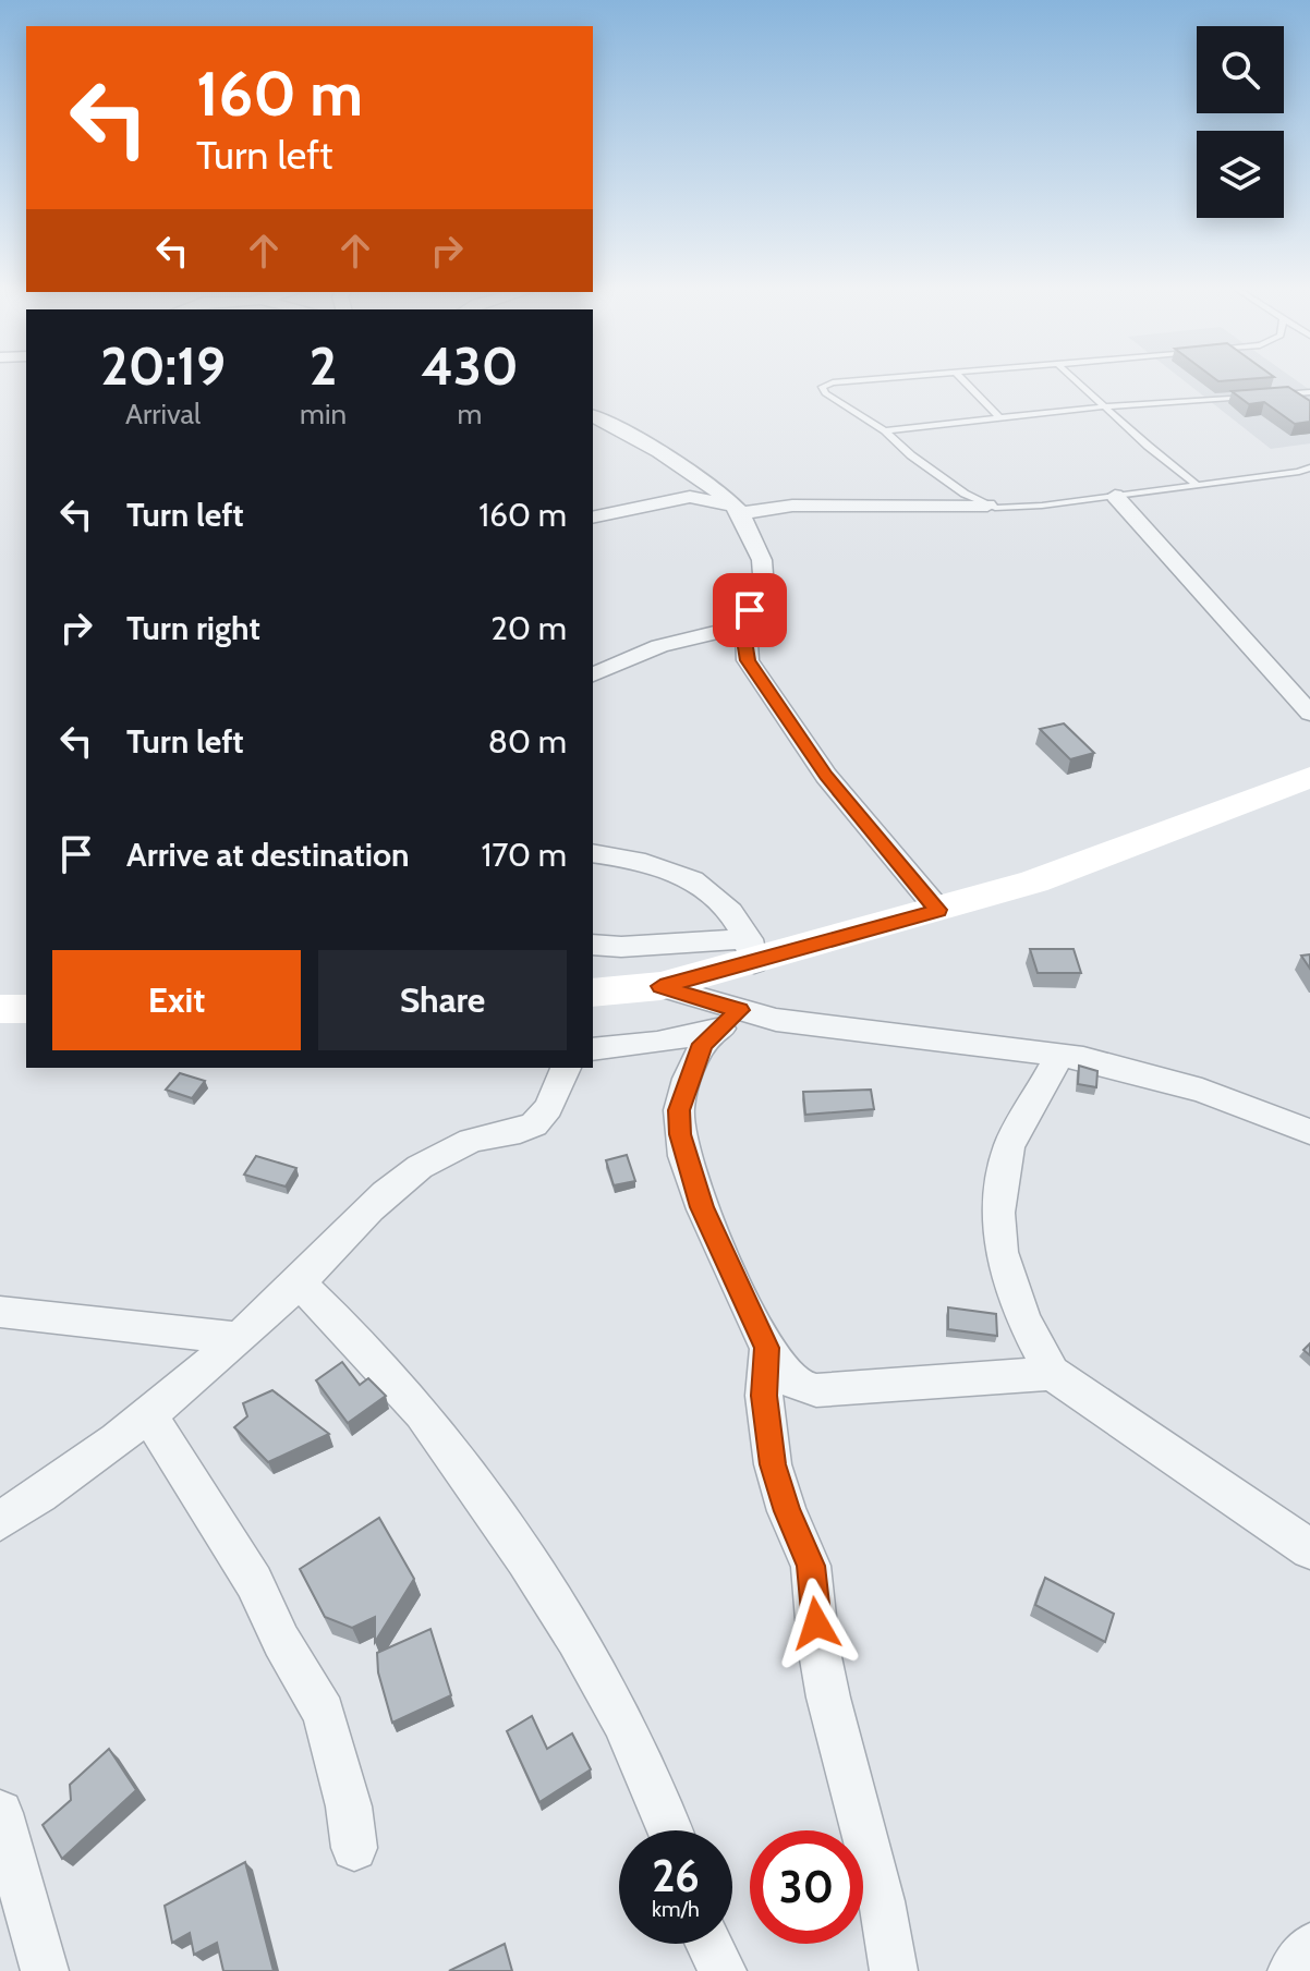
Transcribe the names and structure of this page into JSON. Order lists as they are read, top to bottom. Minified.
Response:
{"page":{"turn":["160 m","Turn left"],"eta":["20:19","Arrival","2","min","430","m"],"list":[{"name":"Turn left","value":"160 m"},{"name":"Turn right","value":"20 m"},{"name":"Turn left","value":"80 m"},{"name":"Arrive at destination","value":"170 m"}],"buttons":["Exit","Share"],"speed":"26 km/h","limit":"30"}}
